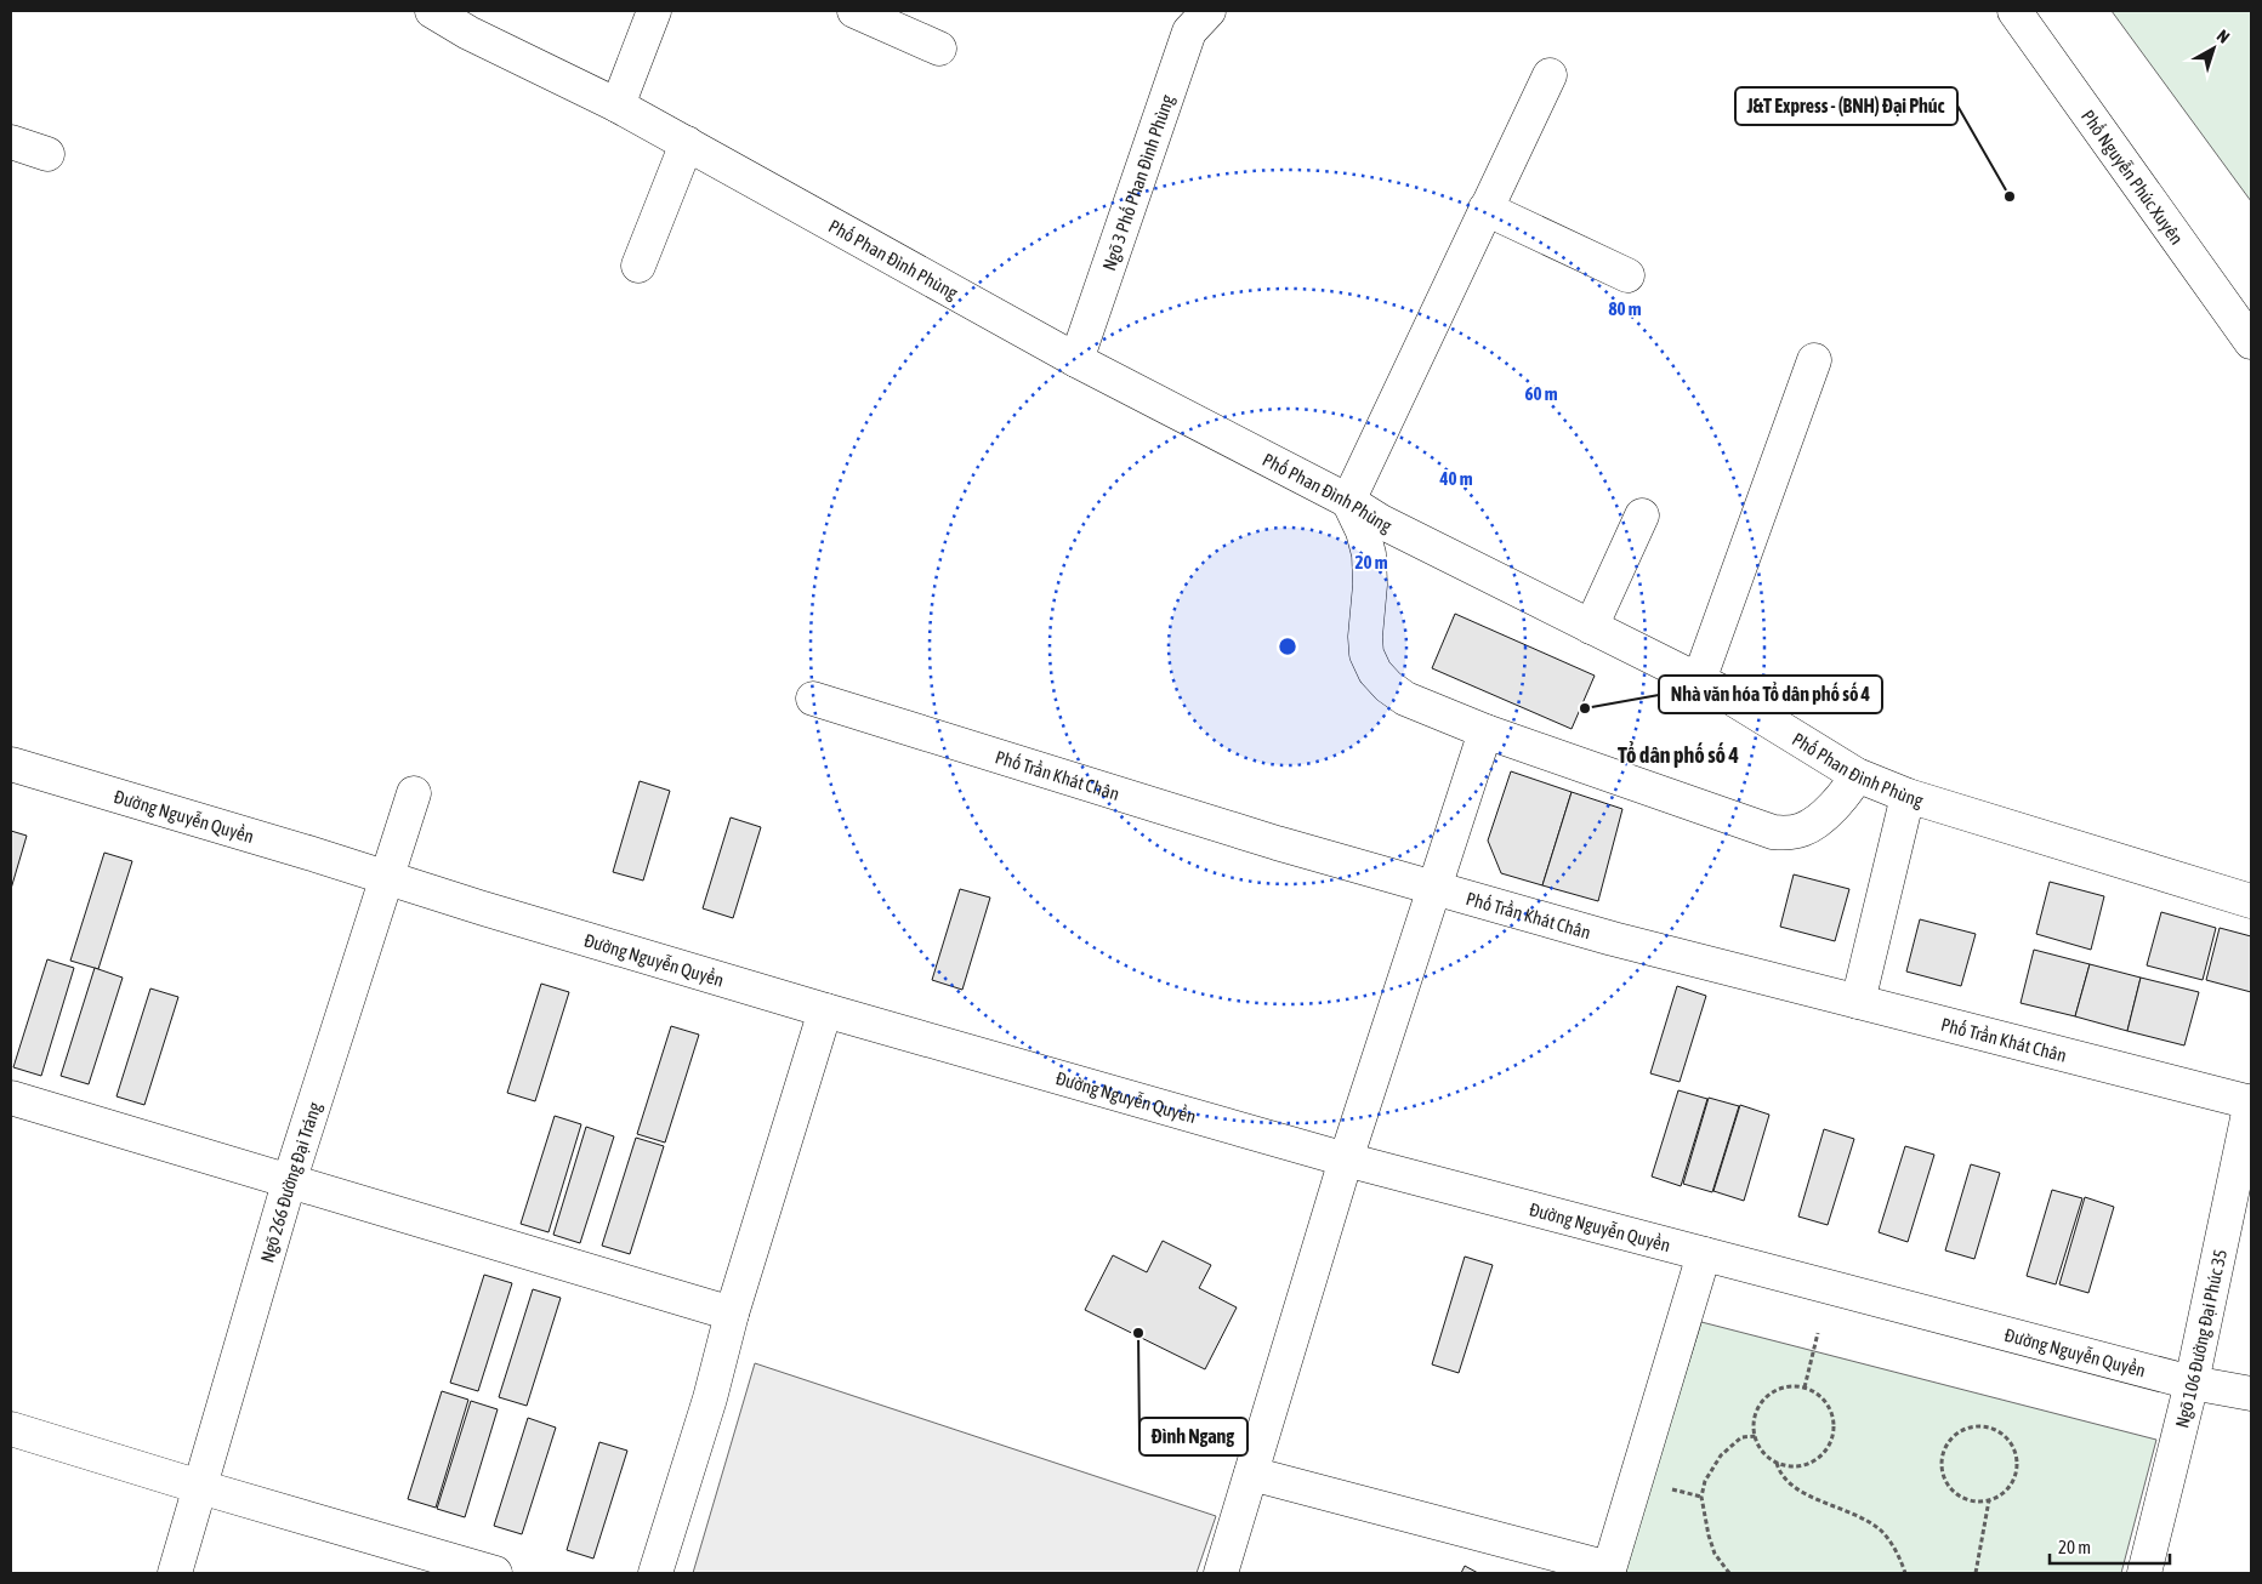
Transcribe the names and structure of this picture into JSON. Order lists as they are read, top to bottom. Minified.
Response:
{"streets":{"street":["Phố Nguyễn Phúc Xuyên","Ngõ 3 Phố Phan Đình Phùng","Phố Phan Đình Phùng","Phố Trần Khát Chân","Đường Nguyễn Quyền","Ngõ 266 Đường Đại Tráng","Ngõ 106 Đường Đại Phúc 35"]},"crossings":[["Ngõ 3 Phố Phan Đình Phùng","Phố Phan Đình Phùng"],["Phố Trần Khát Chân","Ngõ 106 Đường Đại Phúc 35"],["Đường Nguyễn Quyền","Ngõ 266 Đường Đại Tráng"],["Đường Nguyễn Quyền","Ngõ 106 Đường Đại Phúc 35"]],"districts":["Tổ dân phố số 4"],"places":["J&T Express - (BNH) Đại Phúc","Nhà văn hóa Tổ dân phố số 4","Đình Ngang"],"scale_bar":"20 m","north":"top right","rings":["80 m","60 m","40 m","20 m"]}
